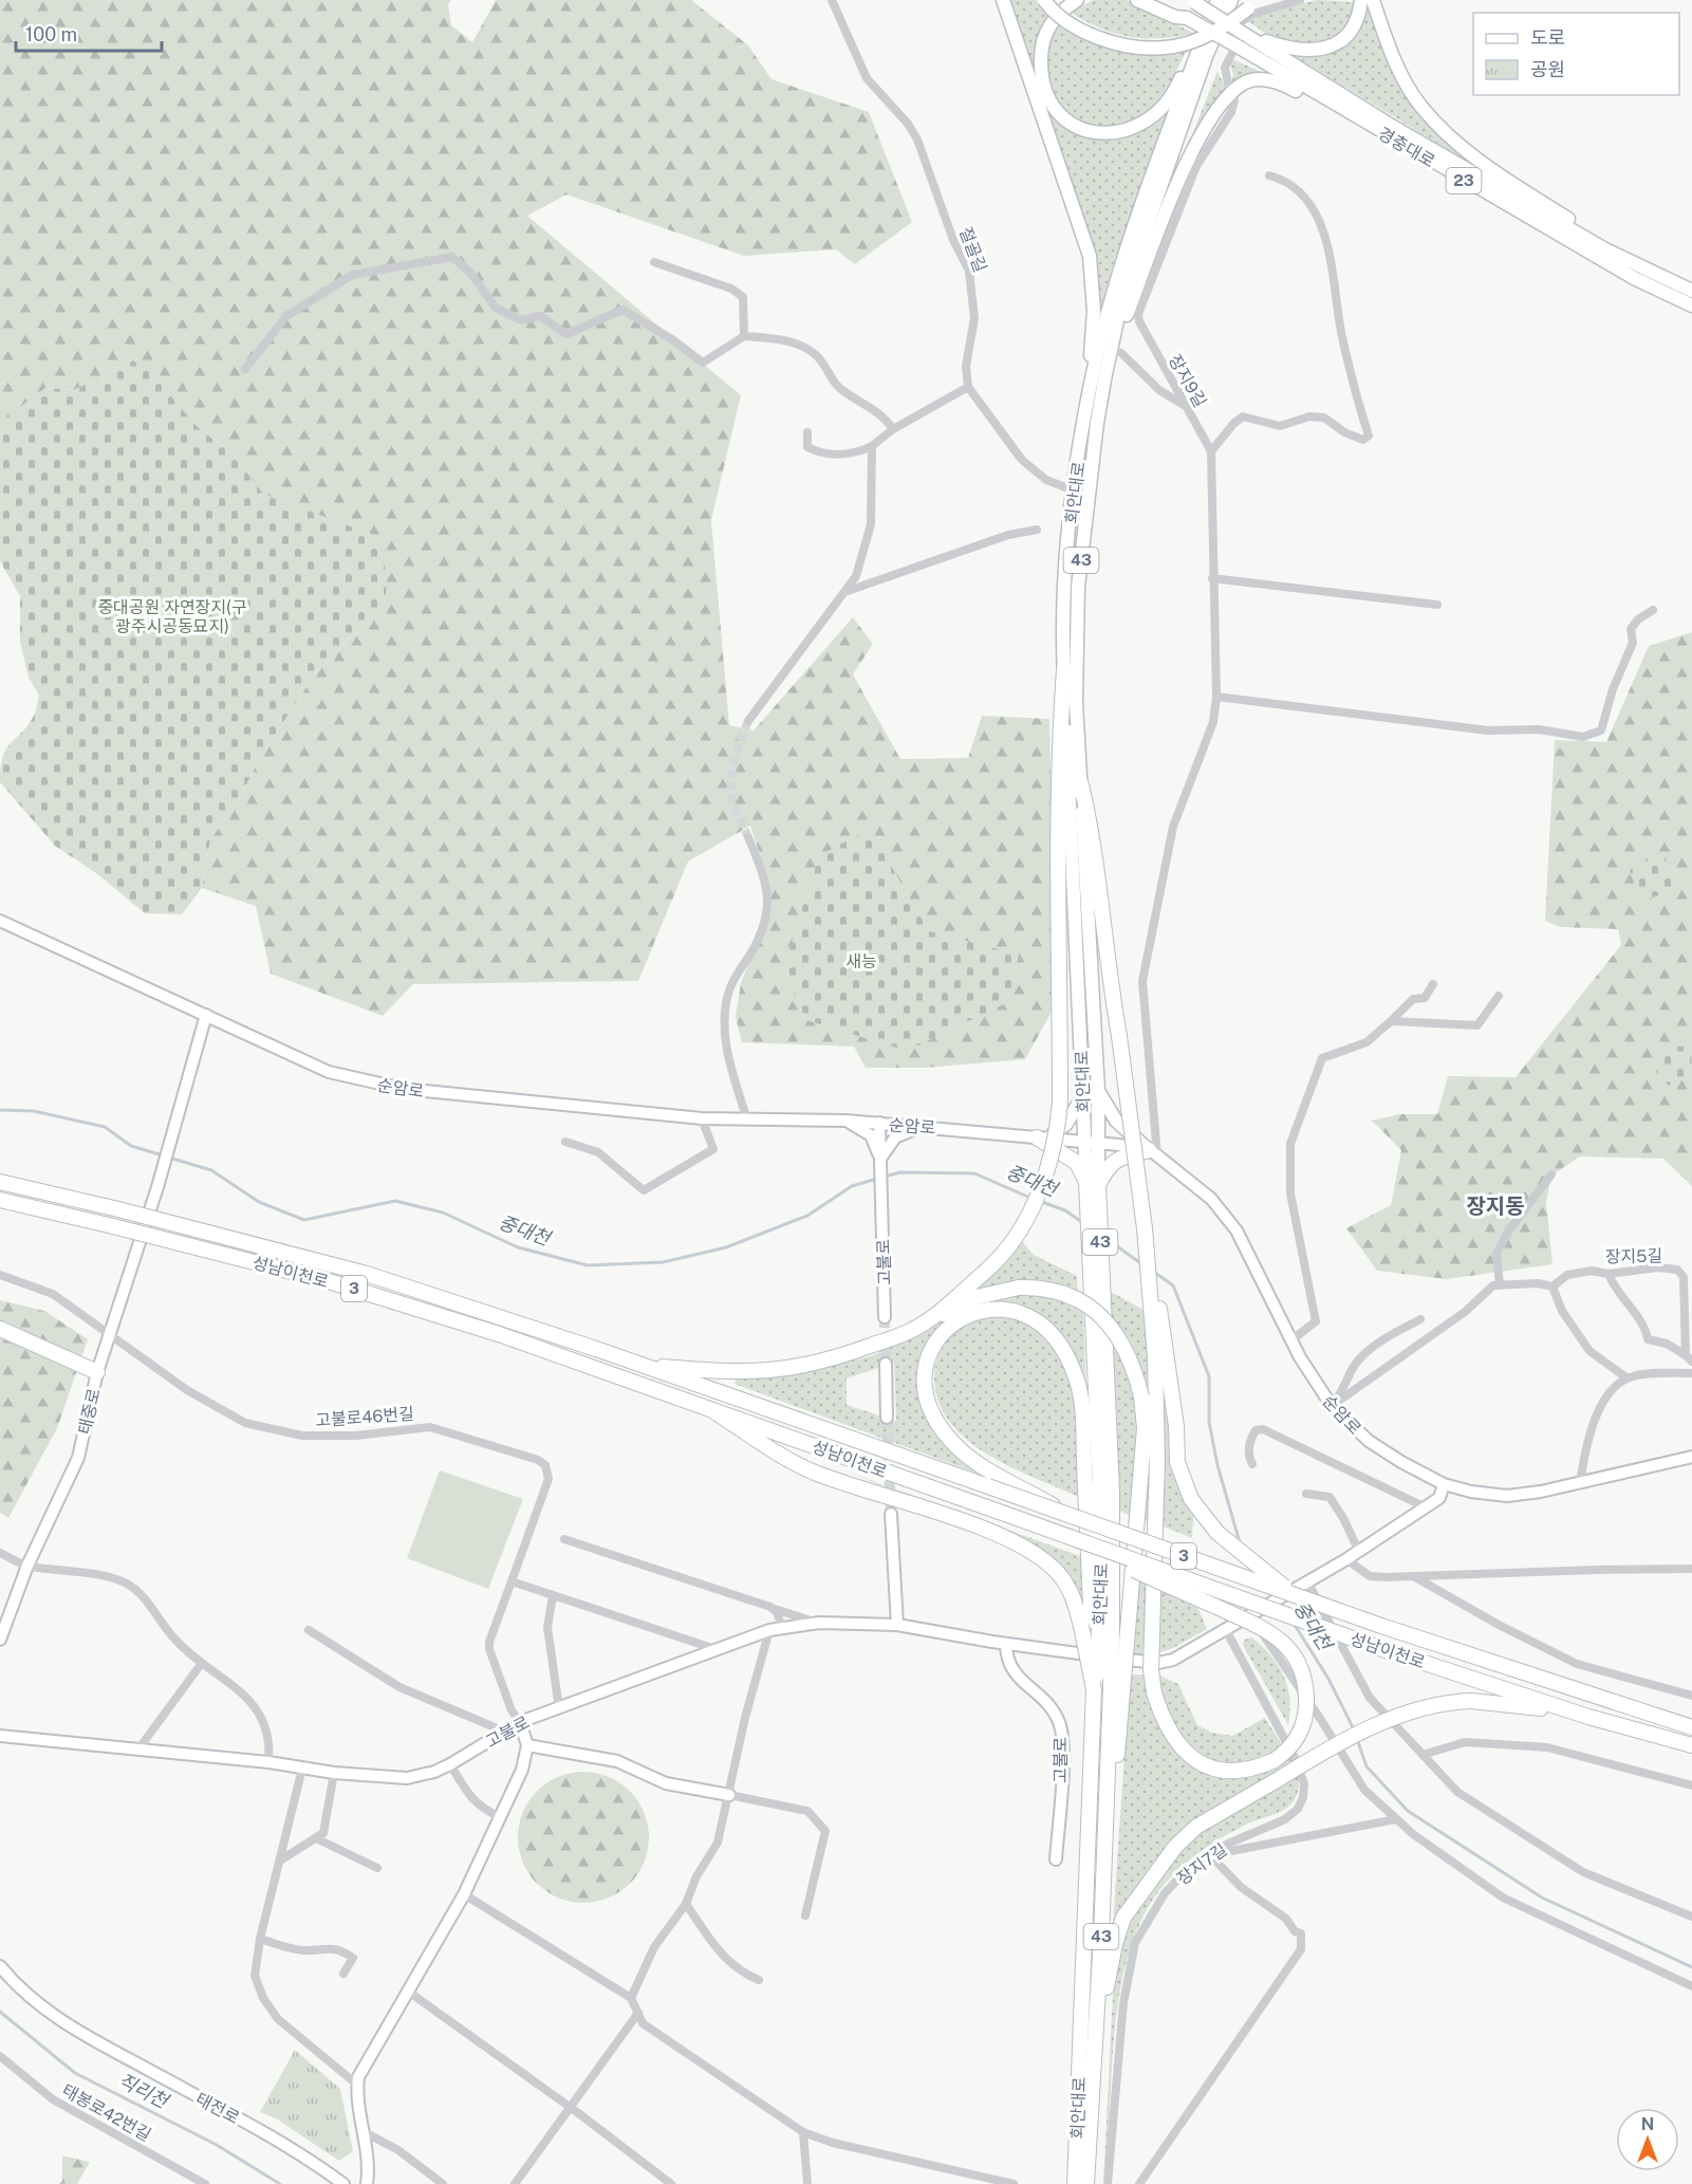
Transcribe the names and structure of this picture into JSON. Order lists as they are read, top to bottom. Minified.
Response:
{"streets":{"highway":["회안대로","43","성남이천로","3"],"main road":["경충대로","23"],"street":["절골길","장지9길","순암로","장지5길","고불로","태중로","고불로46번길","장지7길","태전로","태봉로42번길"]},"crossings":[["장지9길","순암로"],["회안대로","순암로"],["순암로","태중로"],["고불로","고불로46번길"],["고불로","장지7길"],["태중로","고불로46번길"]],"districts":["장지동"],"water":["중대천","직리천"],"parks":["중대공원 자연장지(구 광주시공동묘지)","새능"],"legend":["도로","공원"],"scale_bar":"100 m","north":"top"}
